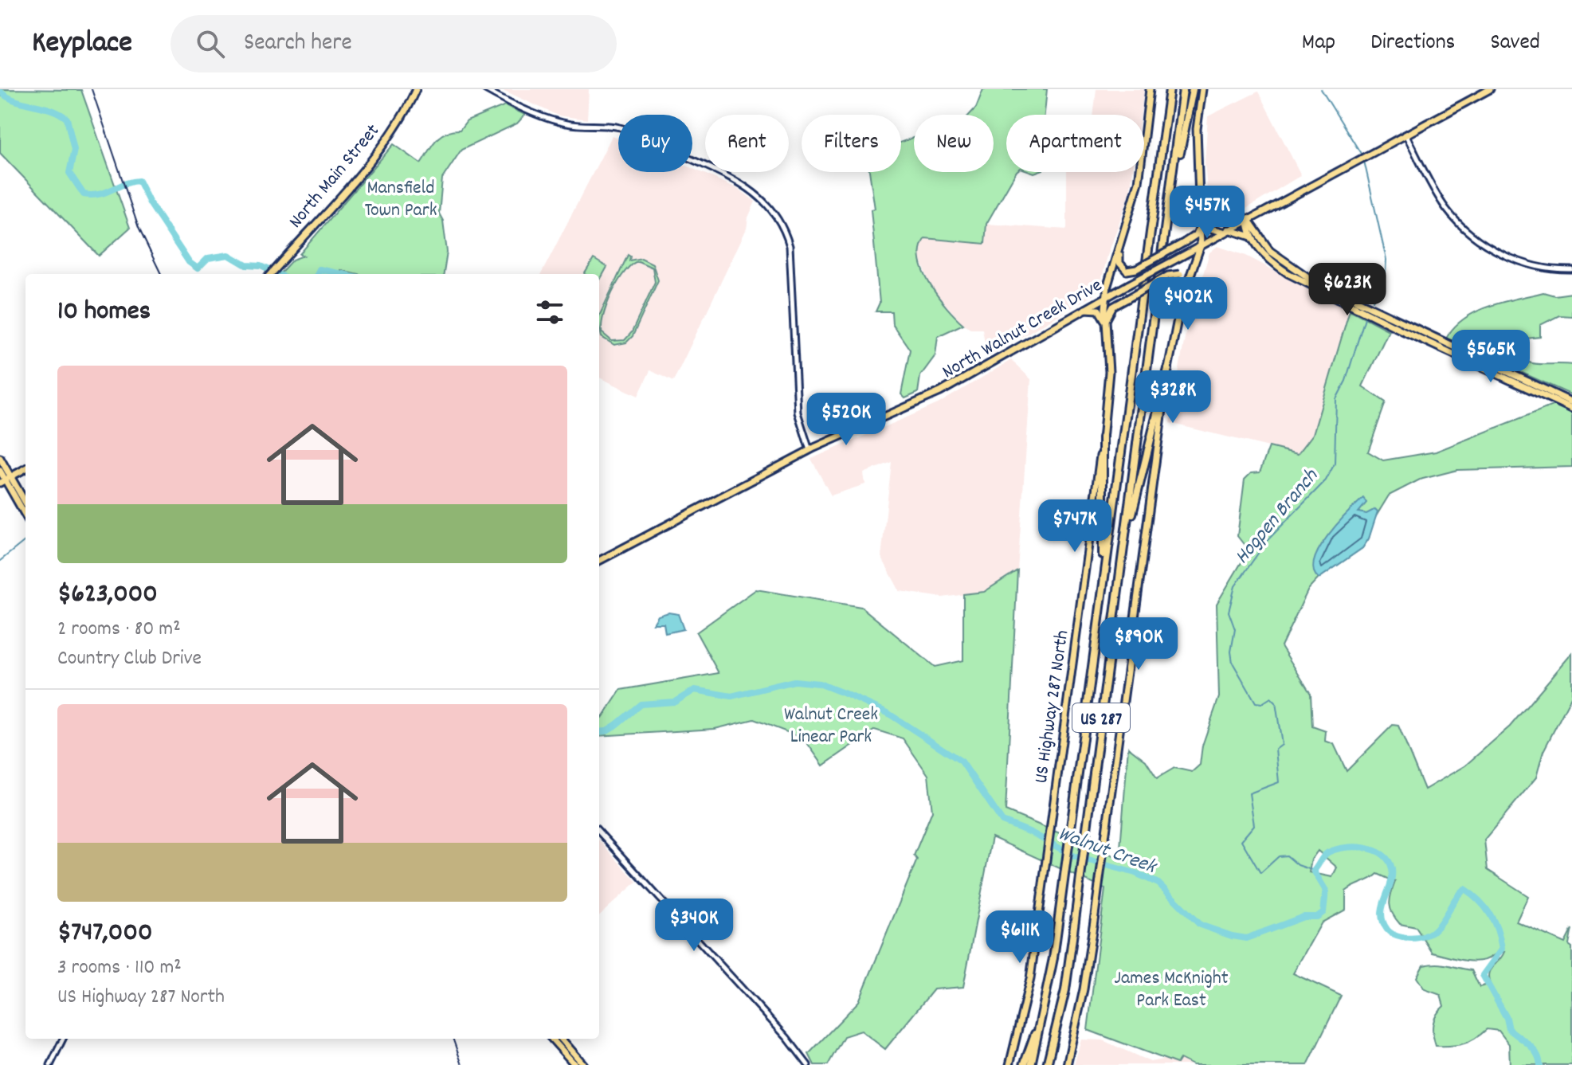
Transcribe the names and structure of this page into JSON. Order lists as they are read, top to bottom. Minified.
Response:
{"streets":{"highway":["US 287"],"main road":["North Main Street","North Walnut Creek Drive","US Highway 287 North"]},"crossings":[["North Walnut Creek Drive","US Highway 287 North"]],"water":["Hogpen Branch","Walnut Creek"],"parks":["Mansfield Town Park","Walnut Creek Linear Park","James McKnight Park East"],"page":{"header":"Keyplace","search":"Search here","nav":["Map","Directions","Saved"],"chip":["Buy","Rent","Filters","New","Apartment"],"price":["$457K","$623K","$402K","$565K","$328K","$520K","$747K","$890K","$340K","$611K"],"heading":"10 homes","list":[{"name":"$623,000","note":"2 rooms · 80 m² · Country Club Drive"},{"name":"$747,000","note":"3 rooms · 110 m² · US Highway 287 North"}]}}
